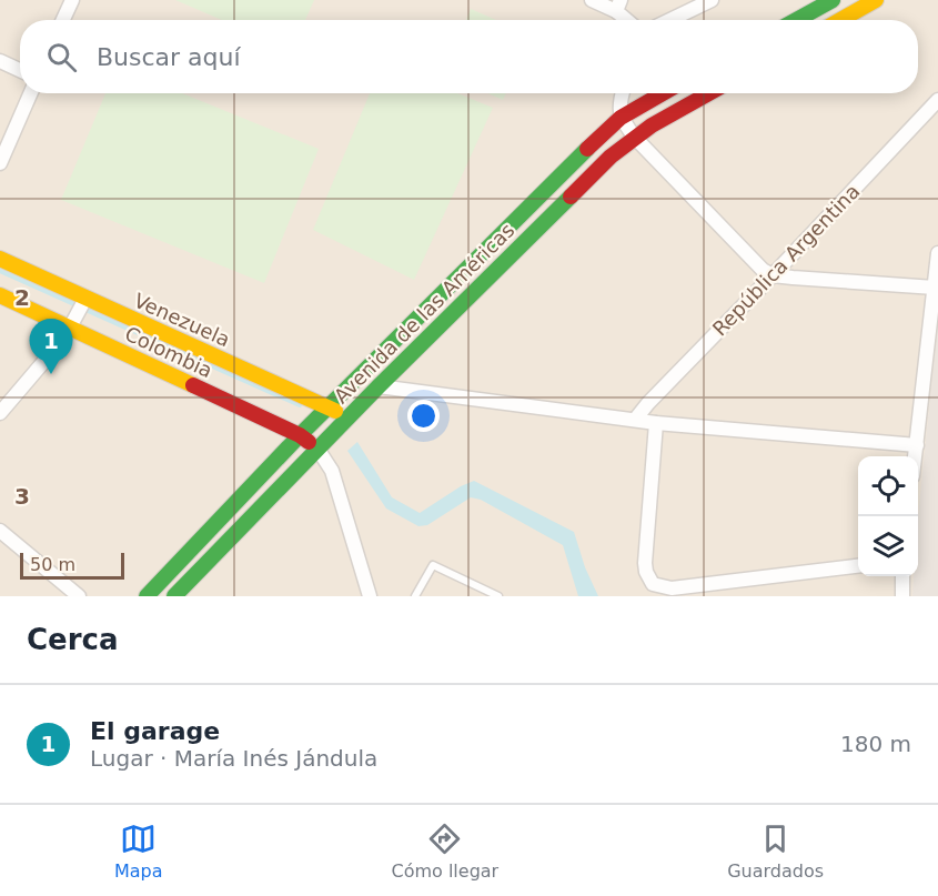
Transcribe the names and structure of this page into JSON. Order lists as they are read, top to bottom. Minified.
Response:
{"streets":{"main road":["Avenida de las Américas","Venezuela","Colombia"],"street":["República Argentina"]},"crossings":[["Avenida de las Américas","Venezuela"],["Avenida de las Américas","Colombia"]],"scale_bar":"50 m","page":{"search":"Buscar aquí","pins":"1","scale":"50 m","heading":"Cerca","list":[{"mark":"1","name":"El garage","note":"Lugar · María Inés Jándula","value":"180 m"}],"nav":["Mapa","Cómo llegar","Guardados"]},"grid":{"rows":["2","3"]}}
